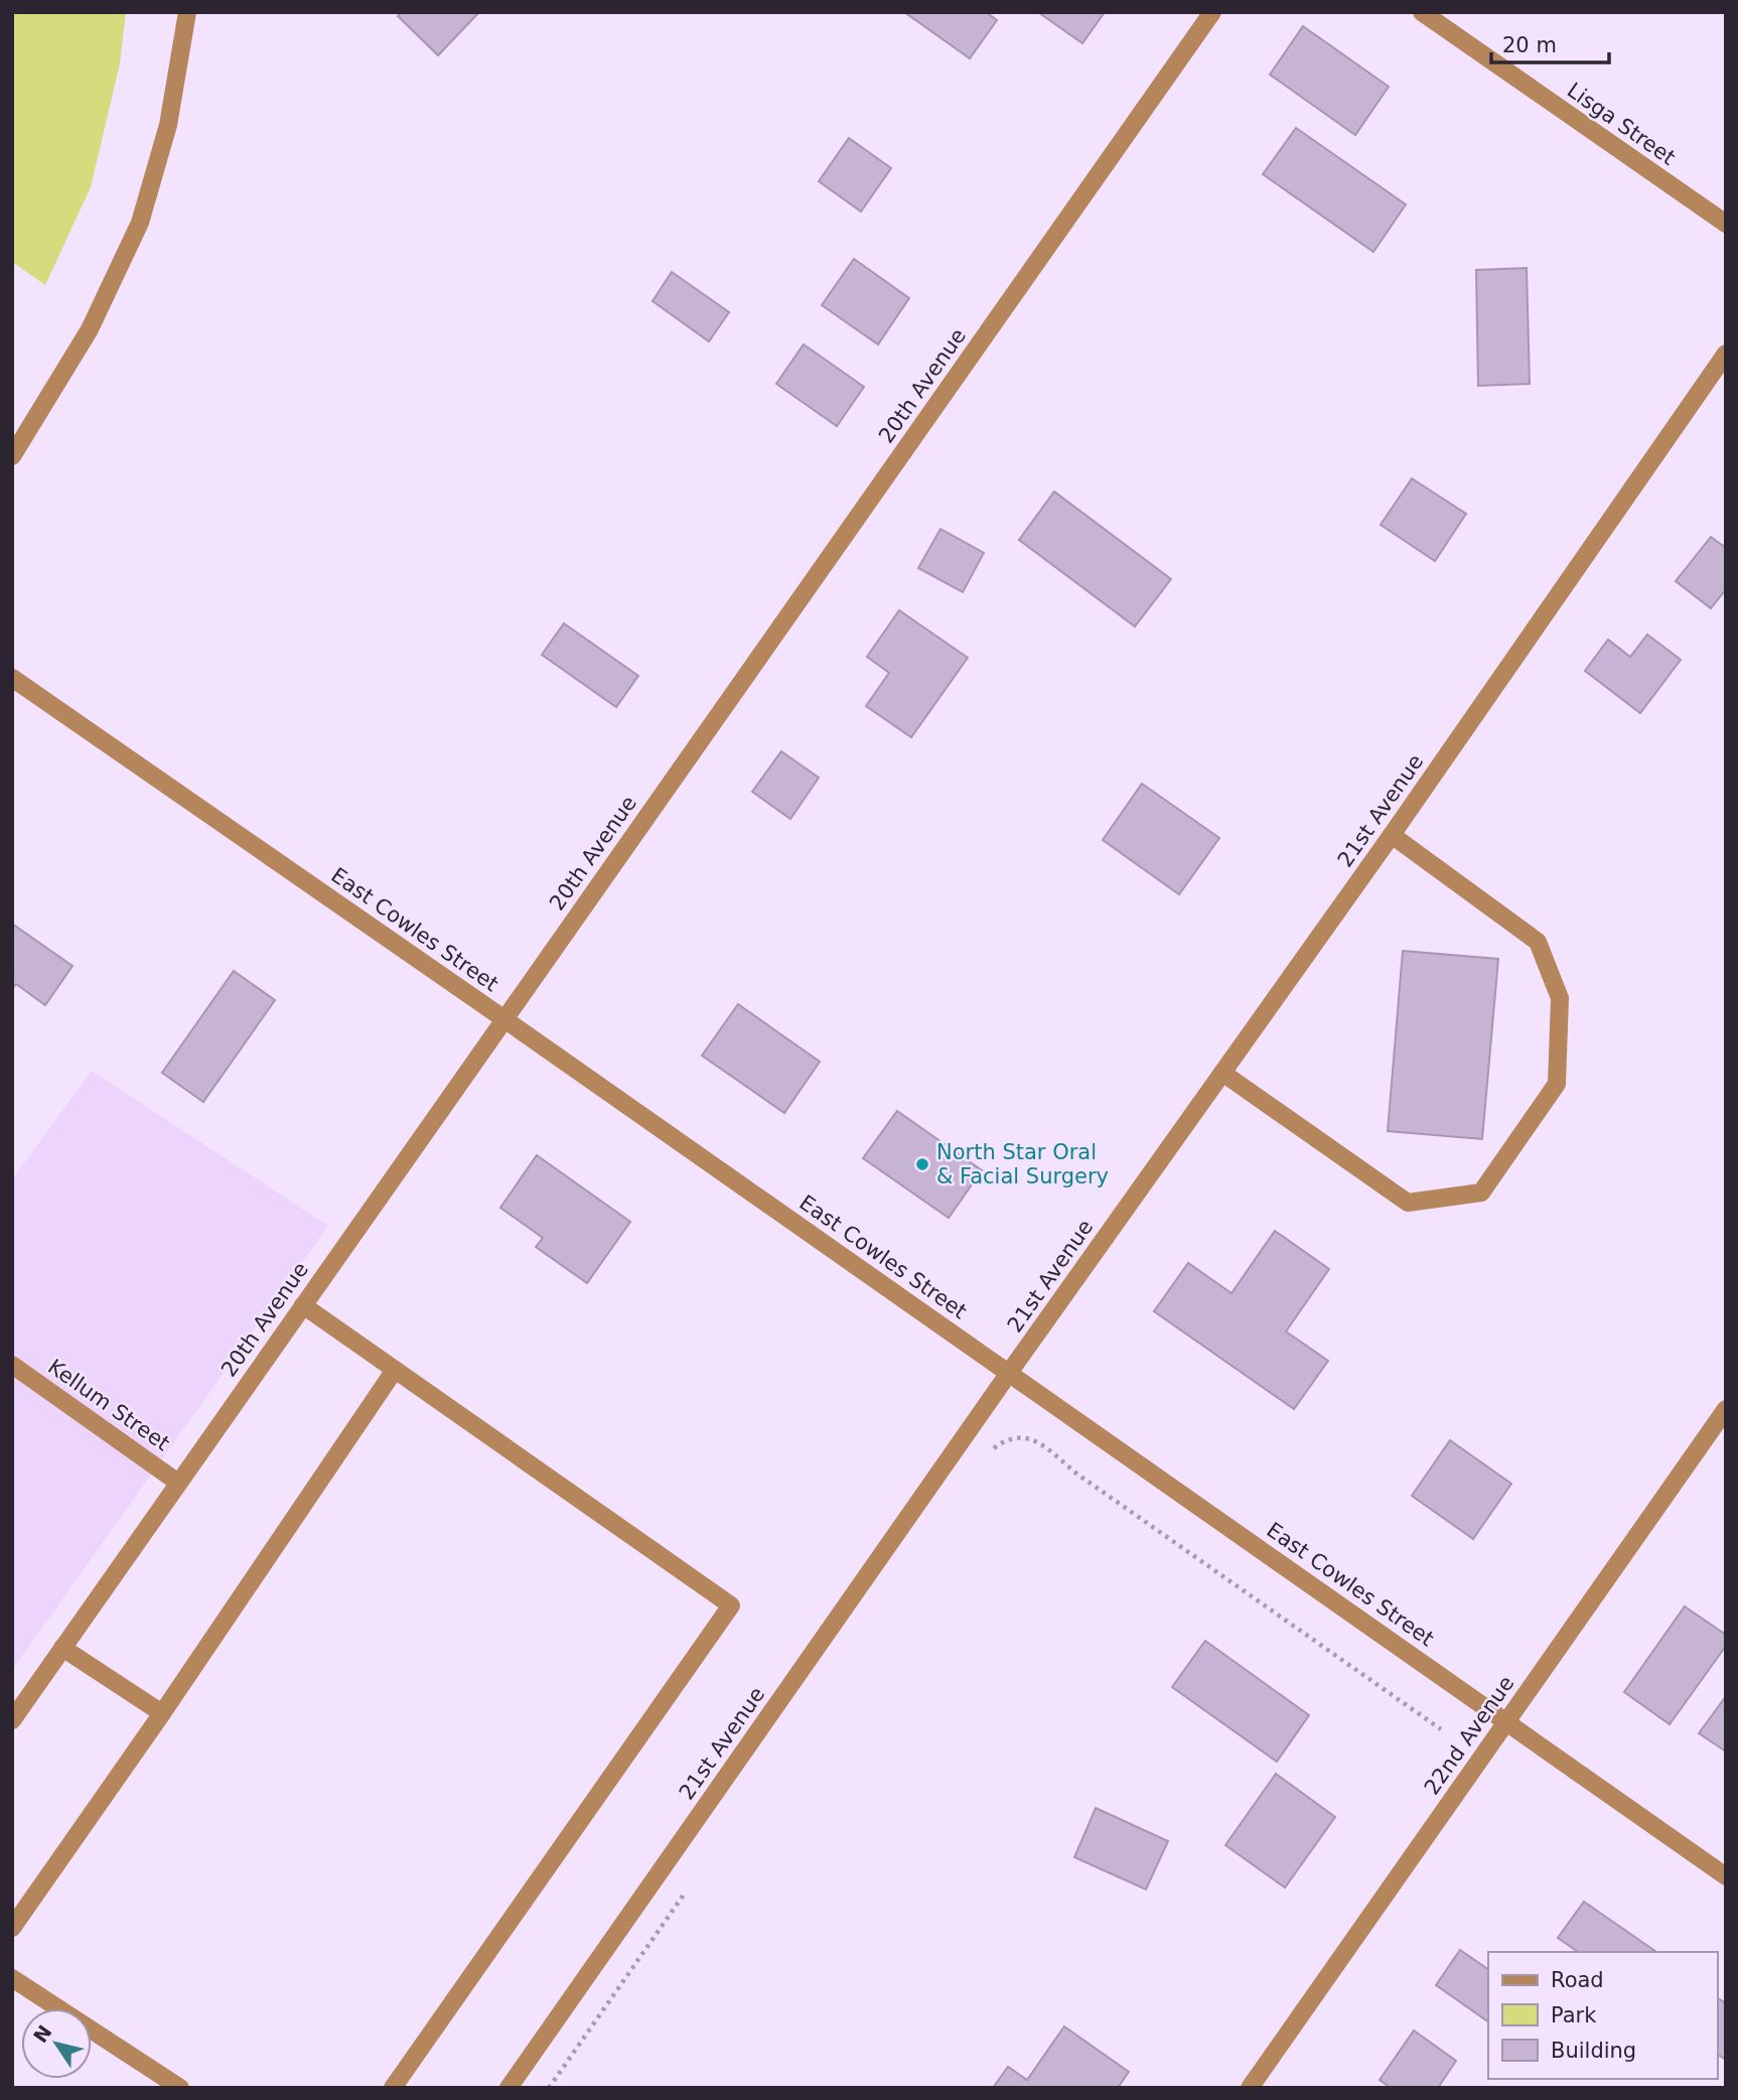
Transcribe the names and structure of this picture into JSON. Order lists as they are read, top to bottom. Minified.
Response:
{"streets":{"street":["Lisga Street","20th Avenue","21st Avenue","East Cowles Street","Kellum Street","22nd Avenue"]},"crossings":[["20th Avenue","East Cowles Street"],["20th Avenue","Kellum Street"],["21st Avenue","East Cowles Street"],["East Cowles Street","22nd Avenue"]],"places":["North Star Oral & Facial Surgery"],"legend":["Road","Park","Building"],"scale_bar":"20 m","north":"top left"}
